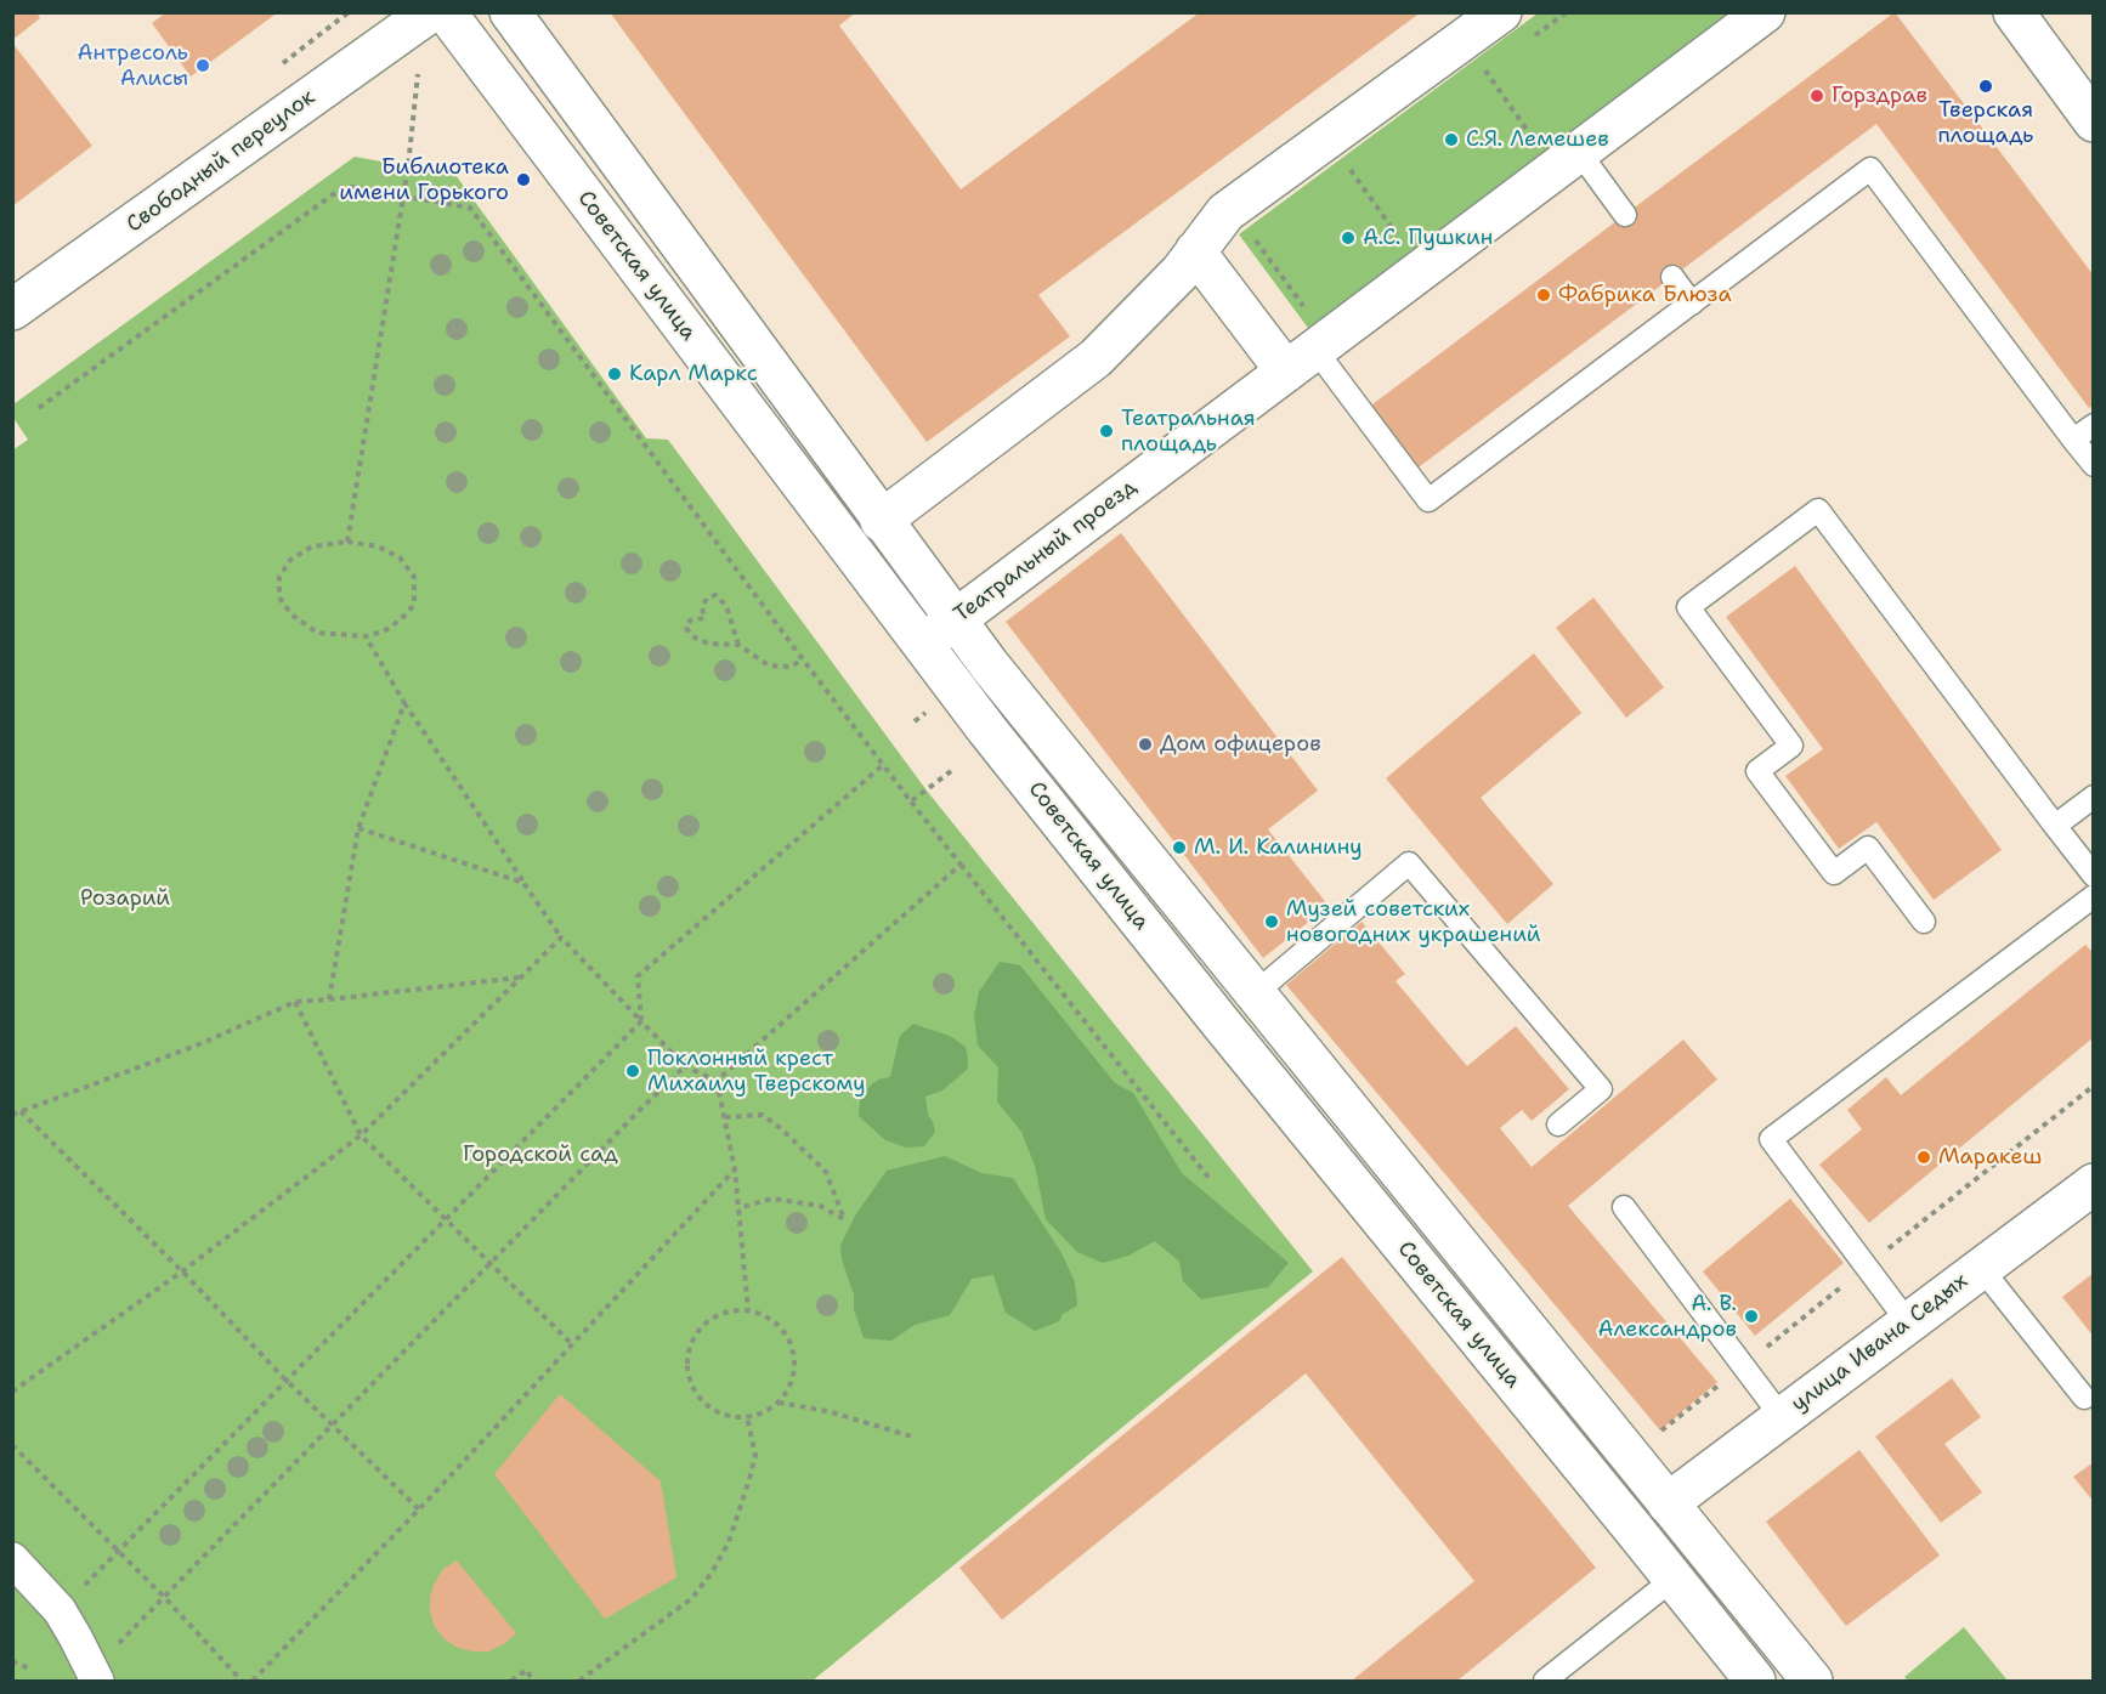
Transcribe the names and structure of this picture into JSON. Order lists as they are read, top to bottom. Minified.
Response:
{"streets":{"main road":["Свободный переулок","Советская улица","Театральный проезд","улица Ивана Седых"]},"crossings":[["Советская улица","Театральный проезд"],["Советская улица","улица Ивана Седых"]],"parks":["Розарий","Городской сад"],"places":["Антресоль Алисы","Тверская площадь","Горздрав","С.Я. Лемешев","Библиотека имени Горького","А.С. Пушкин","Фабрика Блюза","Карл Маркс","Театральная площадь","Дом офицеров","М. И. Калинину","Музей советских новогодних украшений","Поклонный крест Михаилу Тверскому","Маракеш","А. В. Александров"]}
